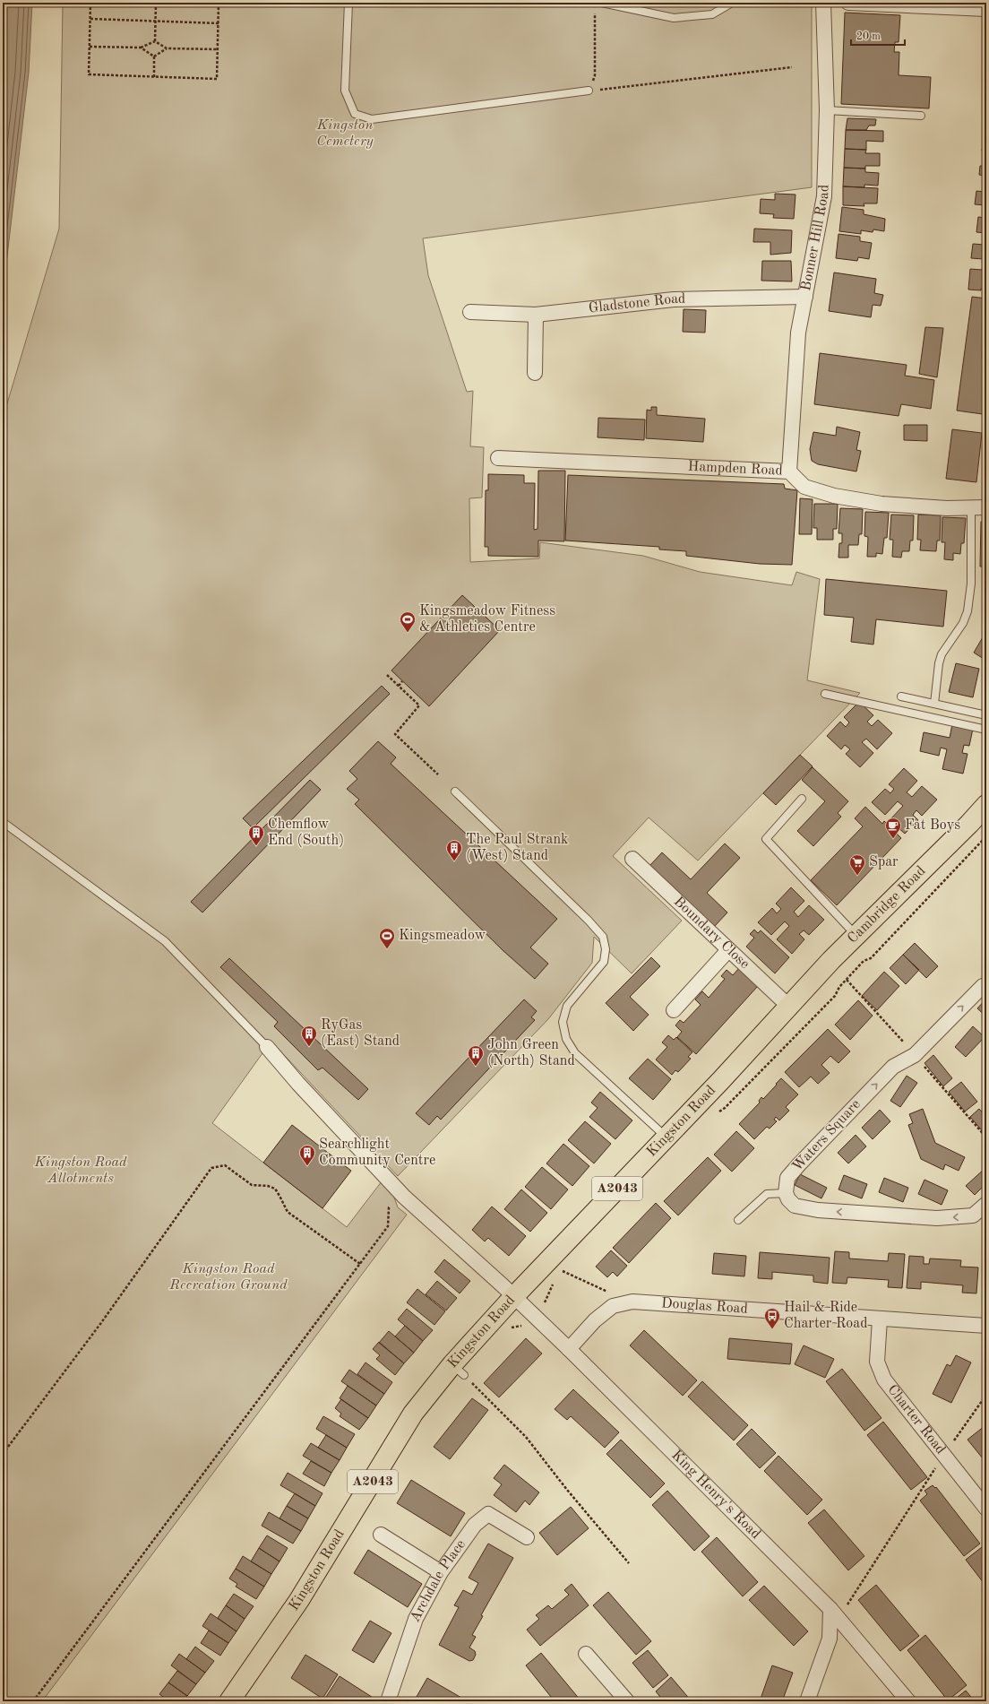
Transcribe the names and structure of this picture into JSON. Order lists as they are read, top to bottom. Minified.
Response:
{"streets":{"main road":["Cambridge Road","Kingston Road","A2043"],"street":["Bonner Hill Road","Gladstone Road","Hampden Road","Boundary Close","Waters Square","Douglas Road","Charter Road","King Henry's Road","Archdale Place"]},"crossings":[["Bonner Hill Road","Gladstone Road"],["Bonner Hill Road","Hampden Road"],["Cambridge Road","Boundary Close"],["Cambridge Road","Kingston Road"],["Boundary Close","Kingston Road"],["Kingston Road","King Henry's Road"],["Douglas Road","Charter Road"],["Douglas Road","King Henry's Road"]],"one_way":["Waters Square"],"parks":["Kingston Cemetery","Kingston Road Allotments","Kingston Road Recreation Ground"],"places":{"sports":["Kingsmeadow Fitness & Athletics Centre","Kingsmeadow"],"cafe":["Fat Boys"],"building":["Chemflow End (South)","The Paul Strank (West) Stand","RyGas (East) Stand","John Green (North) Stand","Searchlight Community Centre"],"supermarket":["Spar"],"bus stop":["Hail & Ride Charter Road"]},"scale_bar":"20 m"}
